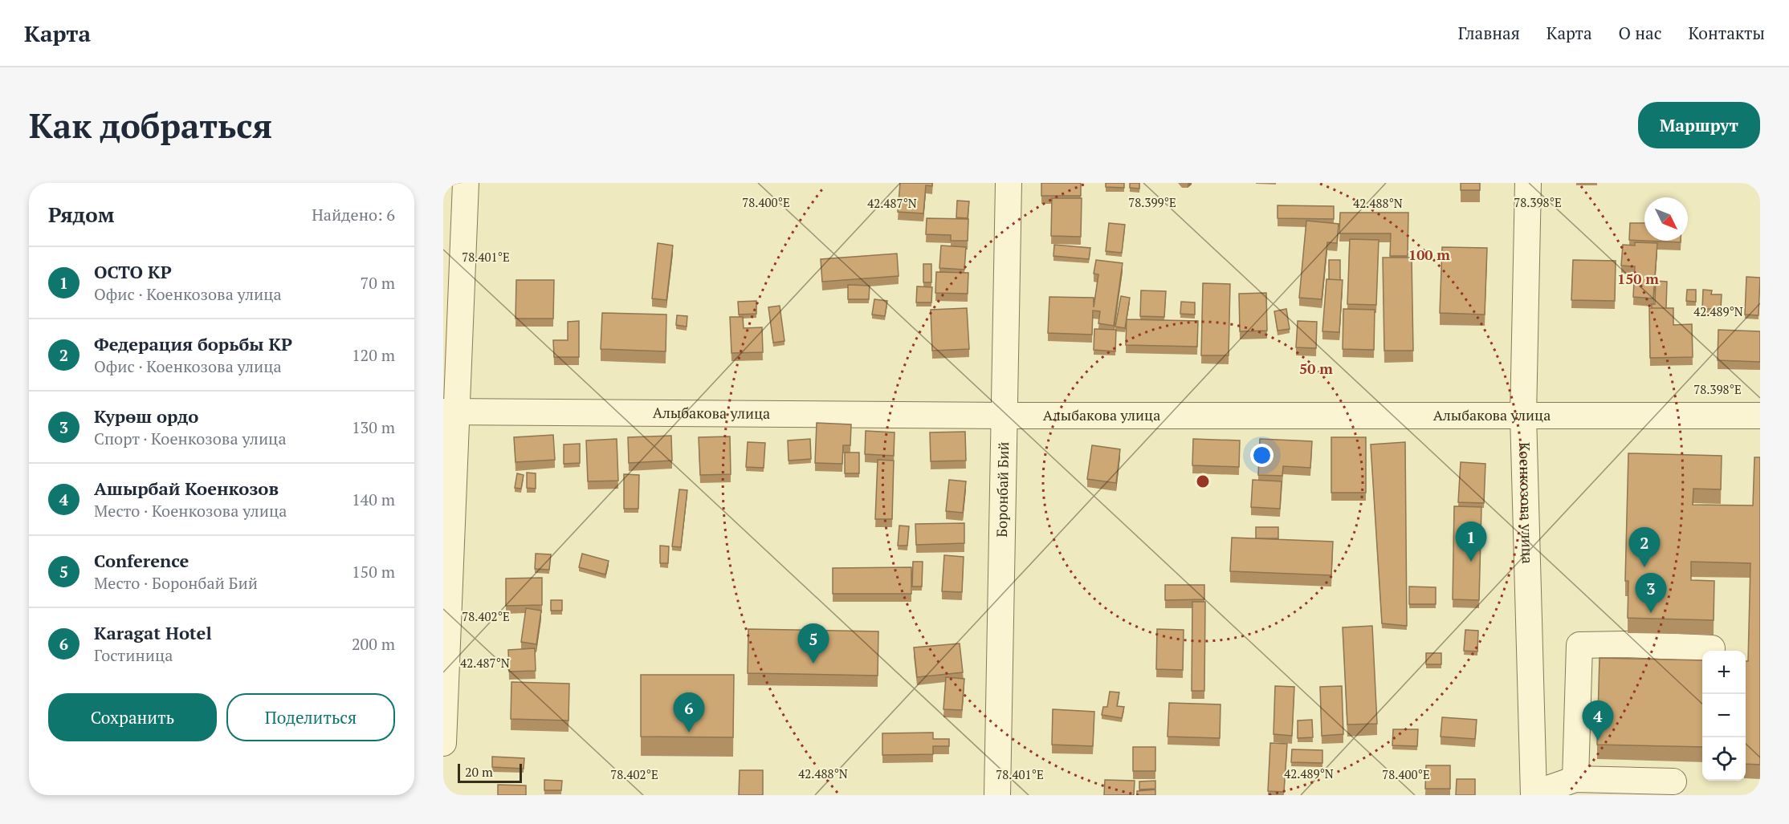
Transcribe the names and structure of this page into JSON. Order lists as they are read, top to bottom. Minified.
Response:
{"streets":{"street":["Алыбакова улица","Боронбай Бий","Коенкозова улица"]},"crossings":[["Алыбакова улица","Боронбай Бий"],["Алыбакова улица","Коенкозова улица"]],"scale_bar":"20 m","north":"bottom right","page":{"header":"Карта","nav":["Главная","Карта","О нас","Контакты"],"buttons":["Маршрут",["Сохранить","Поделиться"]],"title":"Как добраться","heading":["Рядом","Найдено: 6"],"list":[{"mark":"1","name":"ОСТО КР","note":"Офис · Коенкозова улица","value":"70 m"},{"mark":"2","name":"Федерация борьбы КР","note":"Офис · Коенкозова улица","value":"120 m"},{"mark":"3","name":"Курөш ордо","note":"Спорт · Коенкозова улица","value":"130 m"},{"mark":"4","name":"Ашырбай Коенкозов","note":"Место · Коенкозова улица","value":"140 m"},{"mark":"5","name":"Conference","note":"Место · Боронбай Бий","value":"150 m"},{"mark":"6","name":"Karagat Hotel","note":"Гостиница","value":"200 m"}],"pins":["1","2","3","5","6","4"],"map_buttons":["+","−"],"scale":"20 m"},"coordinates":["78.398°E","78.400°E","78.399°E","42.488°N","42.487°N","78.401°E","42.489°N","78.402°E"],"rings":["100 m","150 m","50 m"]}
